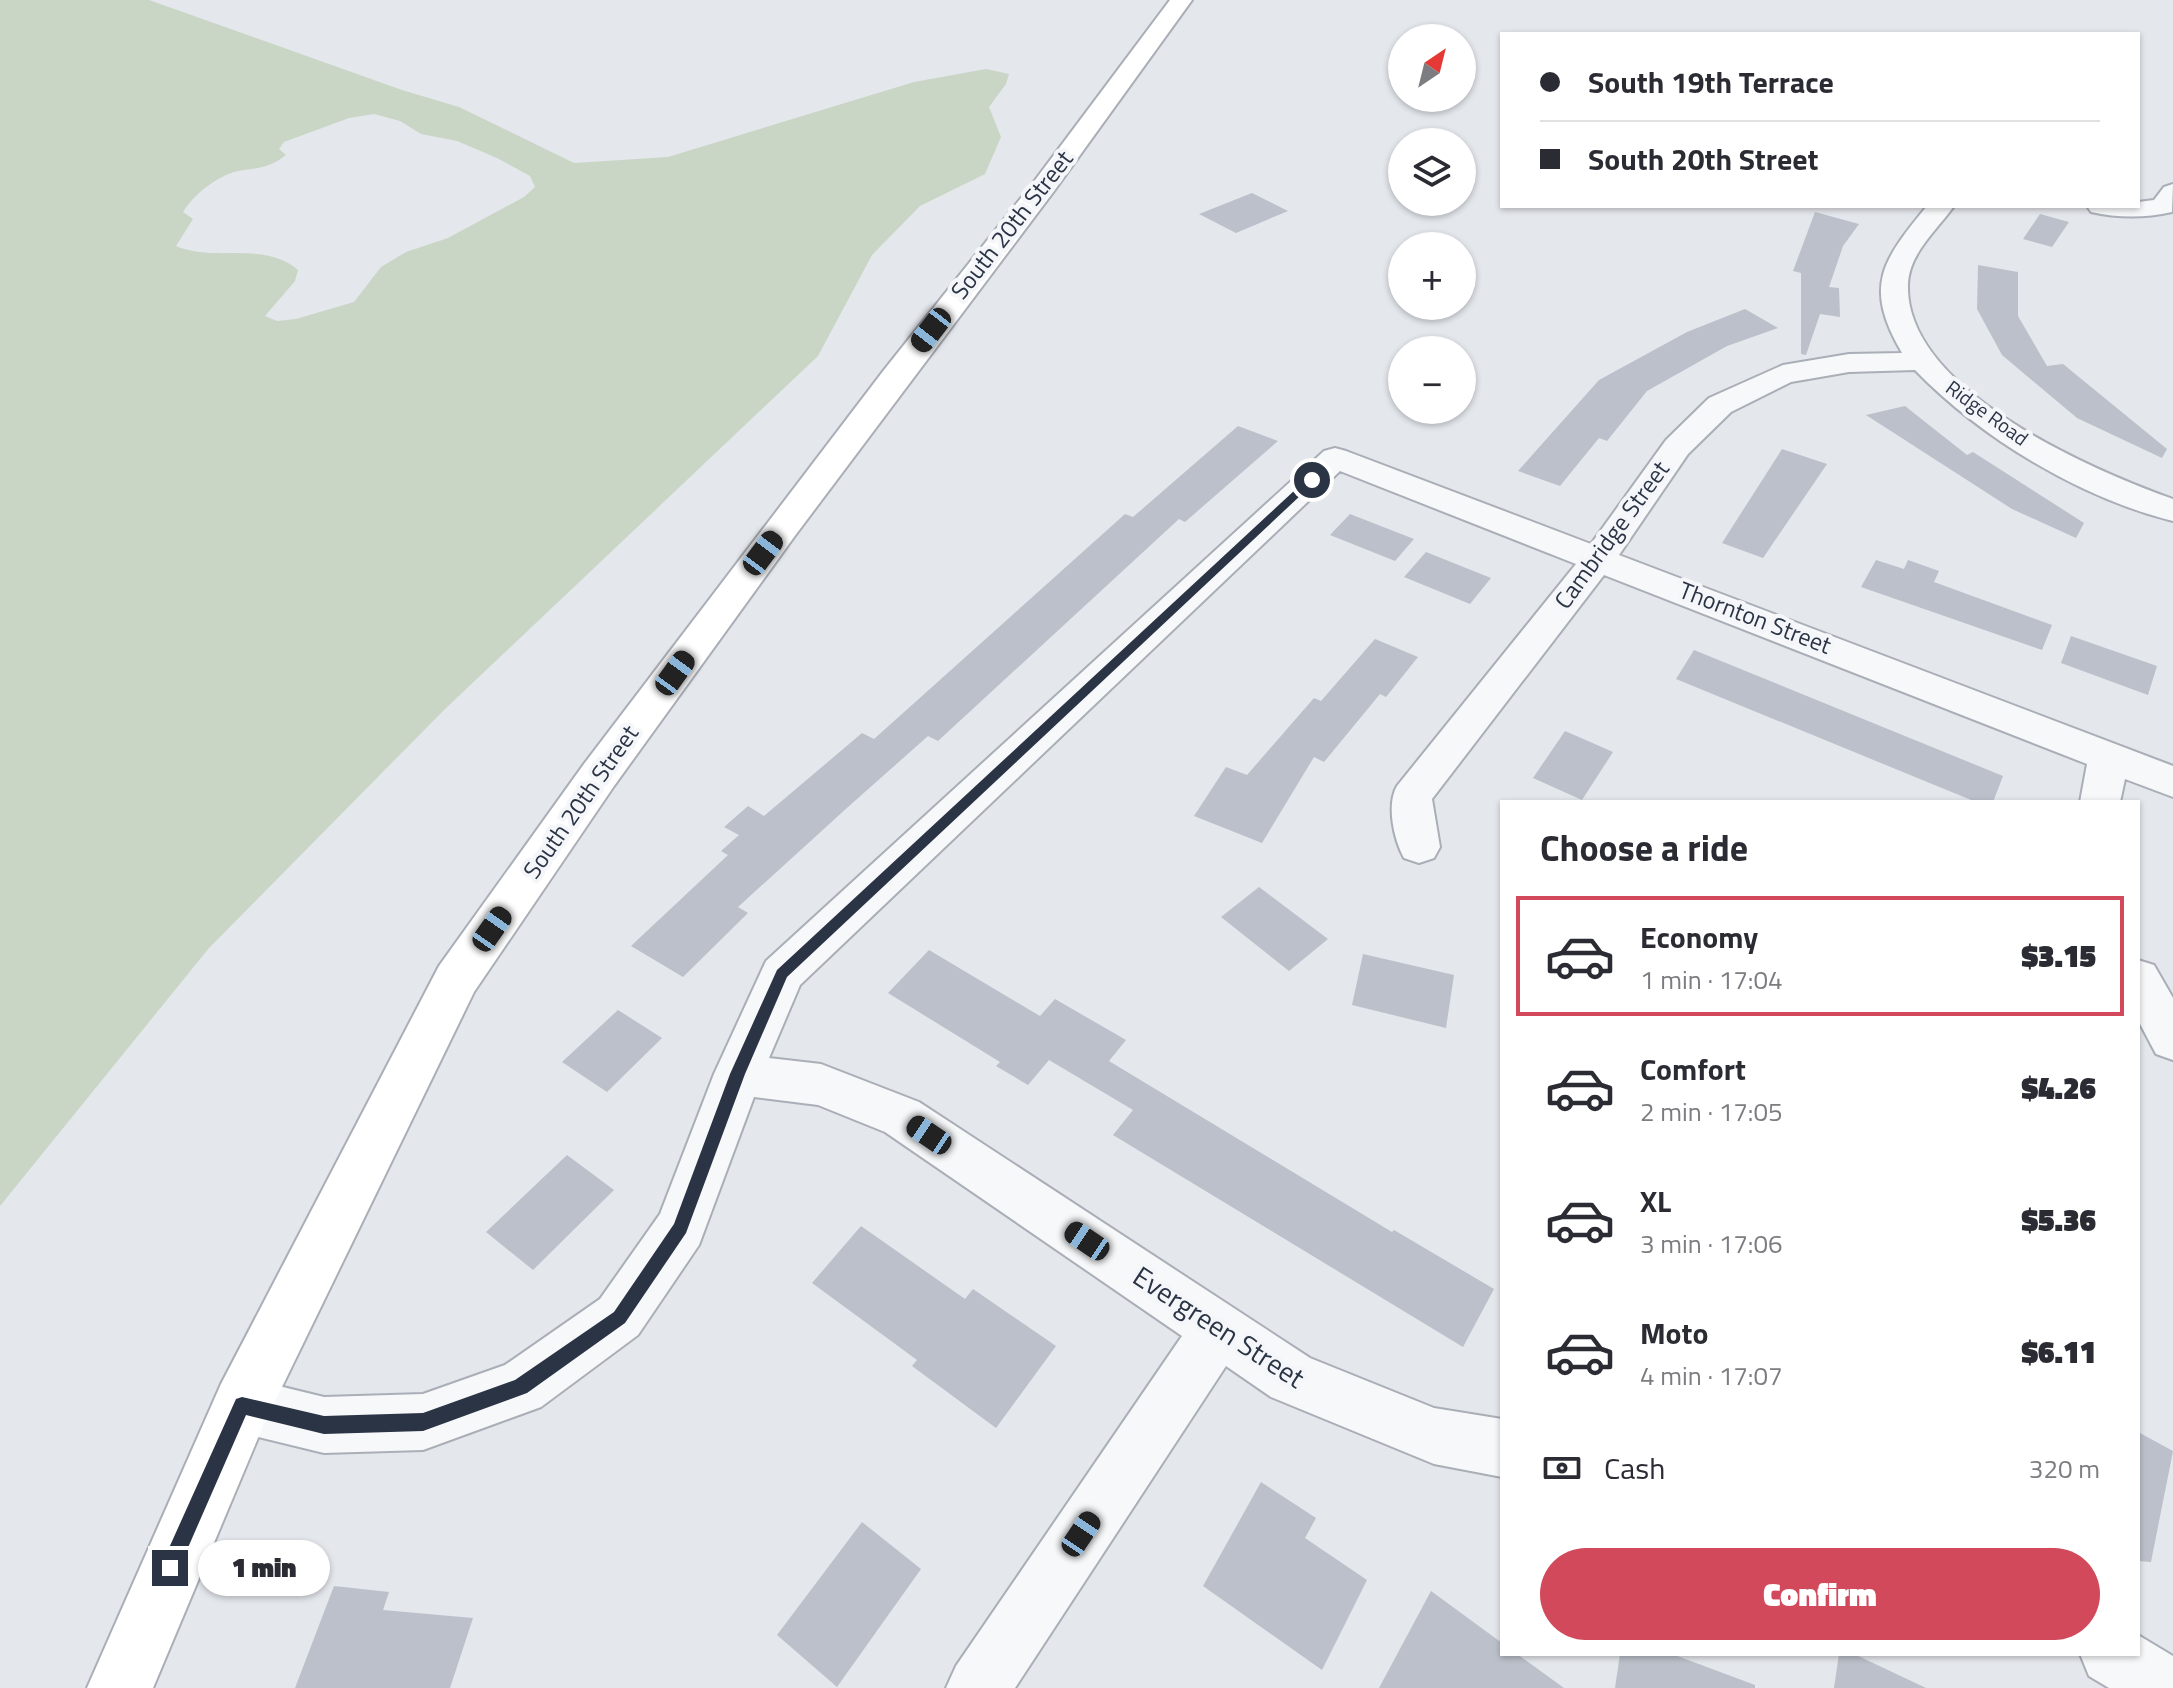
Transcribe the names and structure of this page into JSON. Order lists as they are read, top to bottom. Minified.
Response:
{"streets":{"main road":["South 20th Street"],"street":["Ridge Road","Cambridge Street","Thornton Street","Evergreen Street"]},"crossings":[["Ridge Road","Cambridge Street"],["Cambridge Street","Thornton Street"],["Thornton Street","Evergreen Street"]],"north":"top right","page":{"map_buttons":["+","−"],"banner":["South 19th Terrace","South 20th Street"],"heading":"Choose a ride","list":[{"name":"Economy","note":"1 min · 17:04","value":"$3.15"},{"name":"Comfort","note":"2 min · 17:05","value":"$4.26"},{"name":"XL","note":"3 min · 17:06","value":"$5.36"},{"name":"Moto","note":"4 min · 17:07","value":"$6.11"}],"pay":["Cash","320 m"],"buttons":"Confirm","bubble":"1 min"}}
